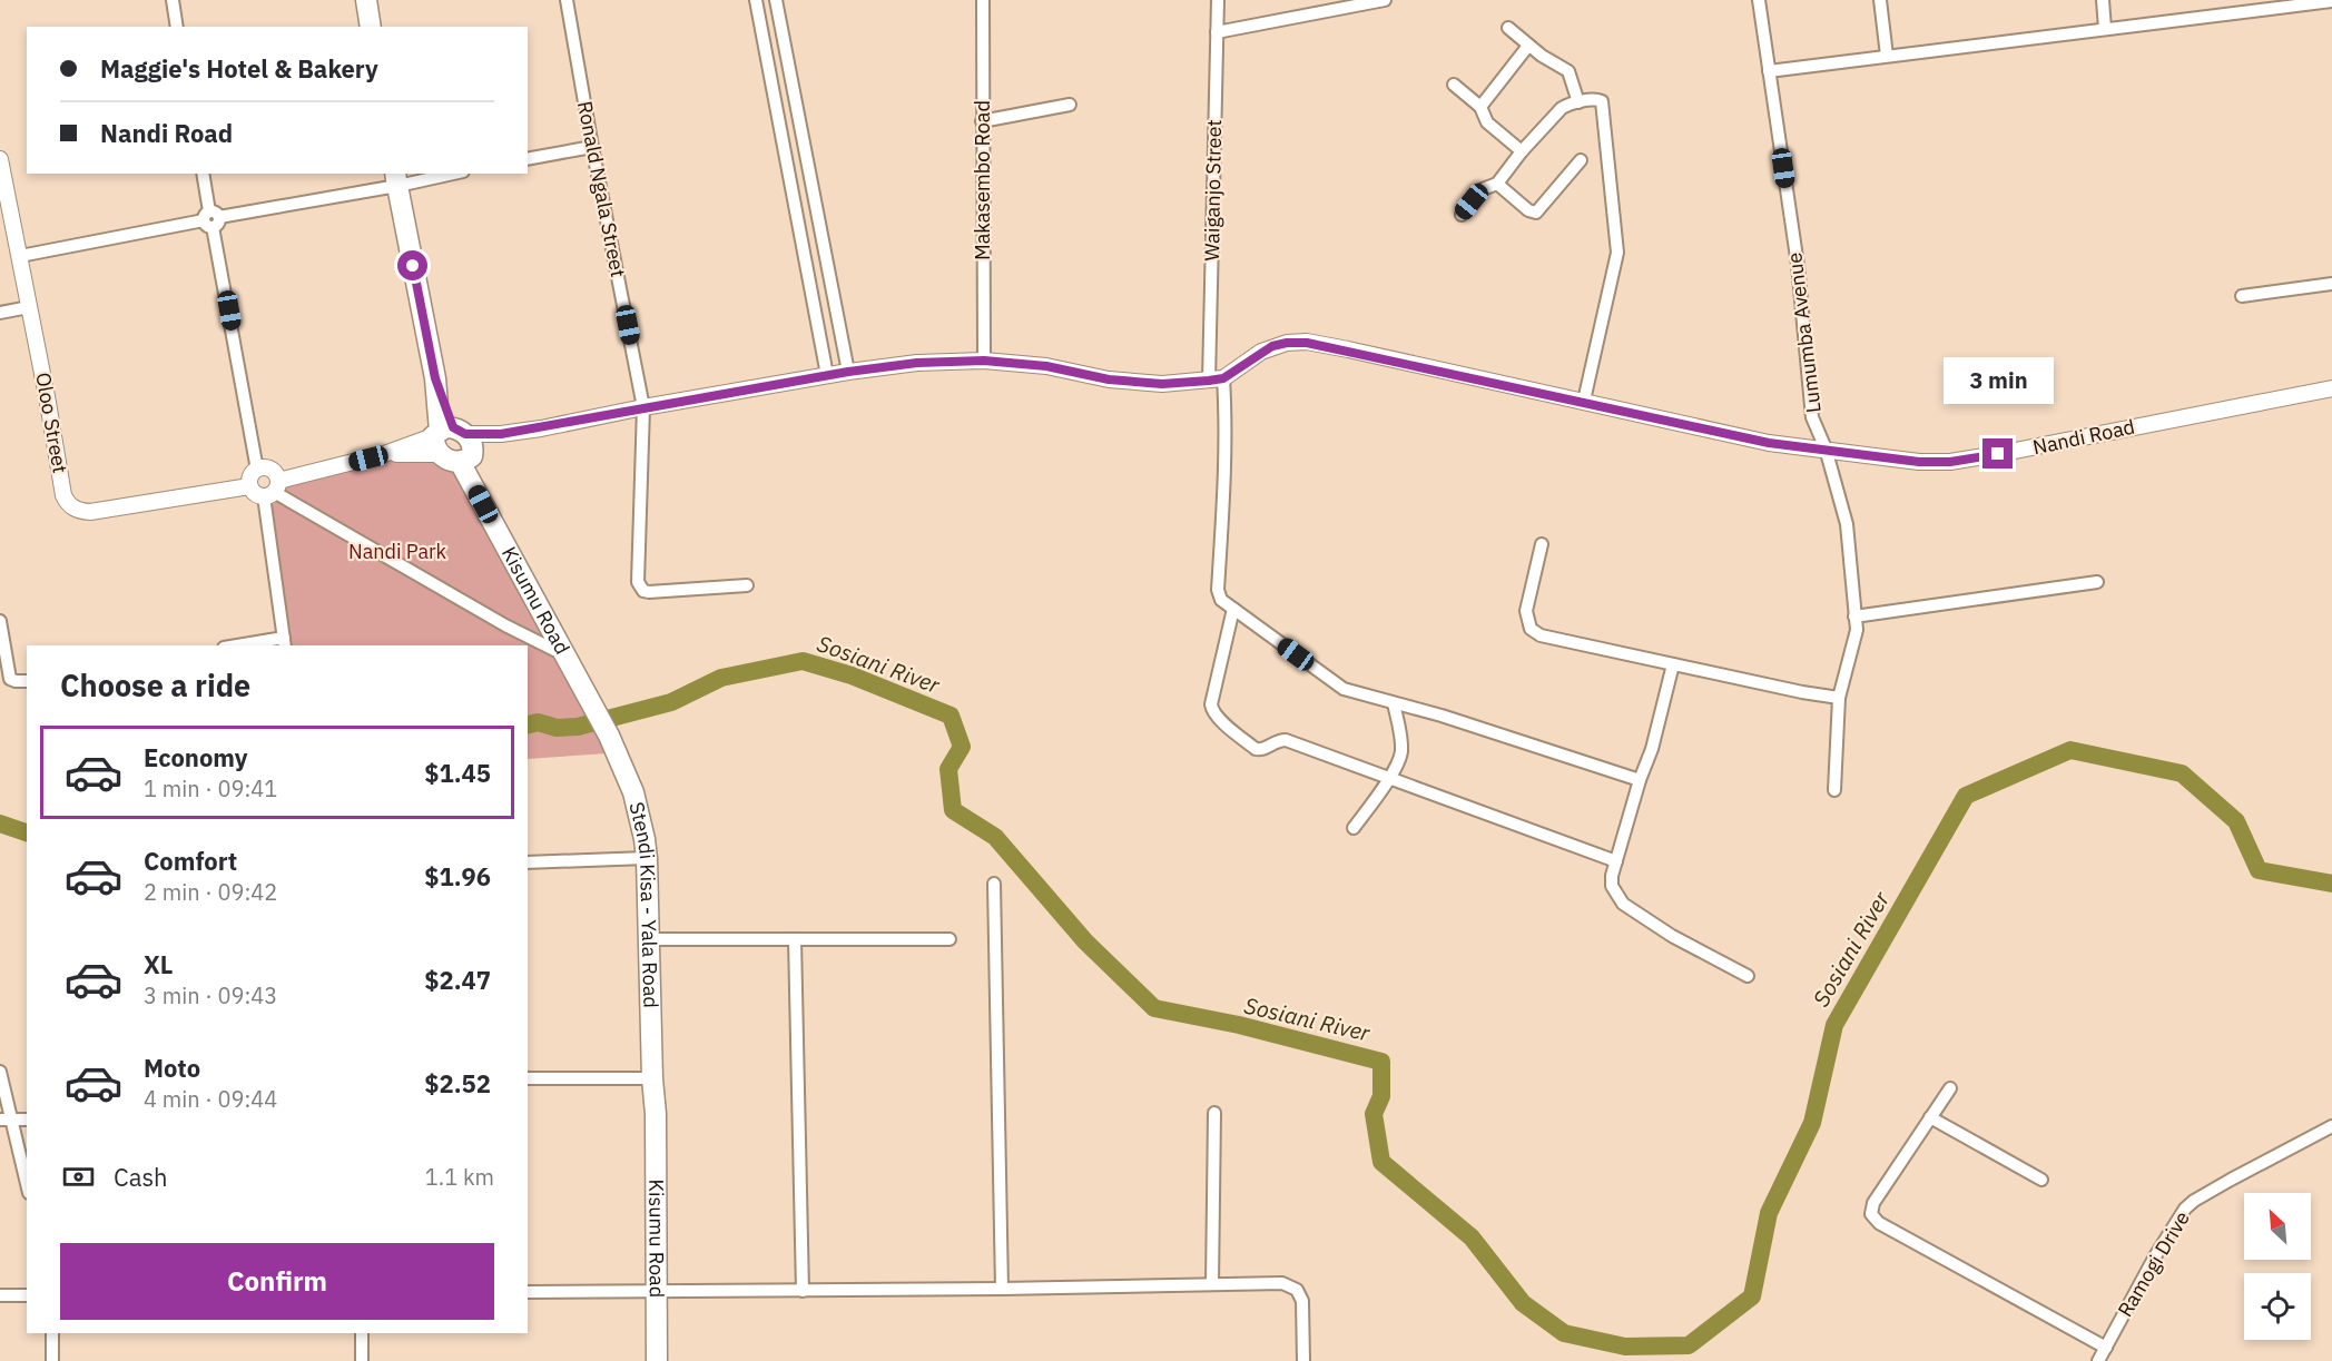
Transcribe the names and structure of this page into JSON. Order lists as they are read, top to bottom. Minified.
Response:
{"streets":{"highway":["Kisumu Road","Stendi Kisa - Yala Road"],"street":["Makasembo Road","Ronald Ngala Street","Waiganjo Street","Lumumba Avenue","Oloo Street","Nandi Road","Ramogi Drive"]},"crossings":[["Makasembo Road","Nandi Road"],["Ronald Ngala Street","Nandi Road"],["Waiganjo Street","Nandi Road"],["Lumumba Avenue","Nandi Road"],["Nandi Road","Kisumu Road"],["Nandi Road","Stendi Kisa - Yala Road"],["Kisumu Road","Stendi Kisa - Yala Road"]],"water":["Sosiani River"],"parks":["Nandi Park"],"north":"top left","page":{"banner":["Maggie's Hotel & Bakery","Nandi Road"],"bubble":"3 min","heading":"Choose a ride","list":[{"name":"Economy","note":"1 min · 09:41","value":"$1.45"},{"name":"Comfort","note":"2 min · 09:42","value":"$1.96"},{"name":"XL","note":"3 min · 09:43","value":"$2.47"},{"name":"Moto","note":"4 min · 09:44","value":"$2.52"}],"pay":["Cash","1.1 km"],"buttons":"Confirm"}}
